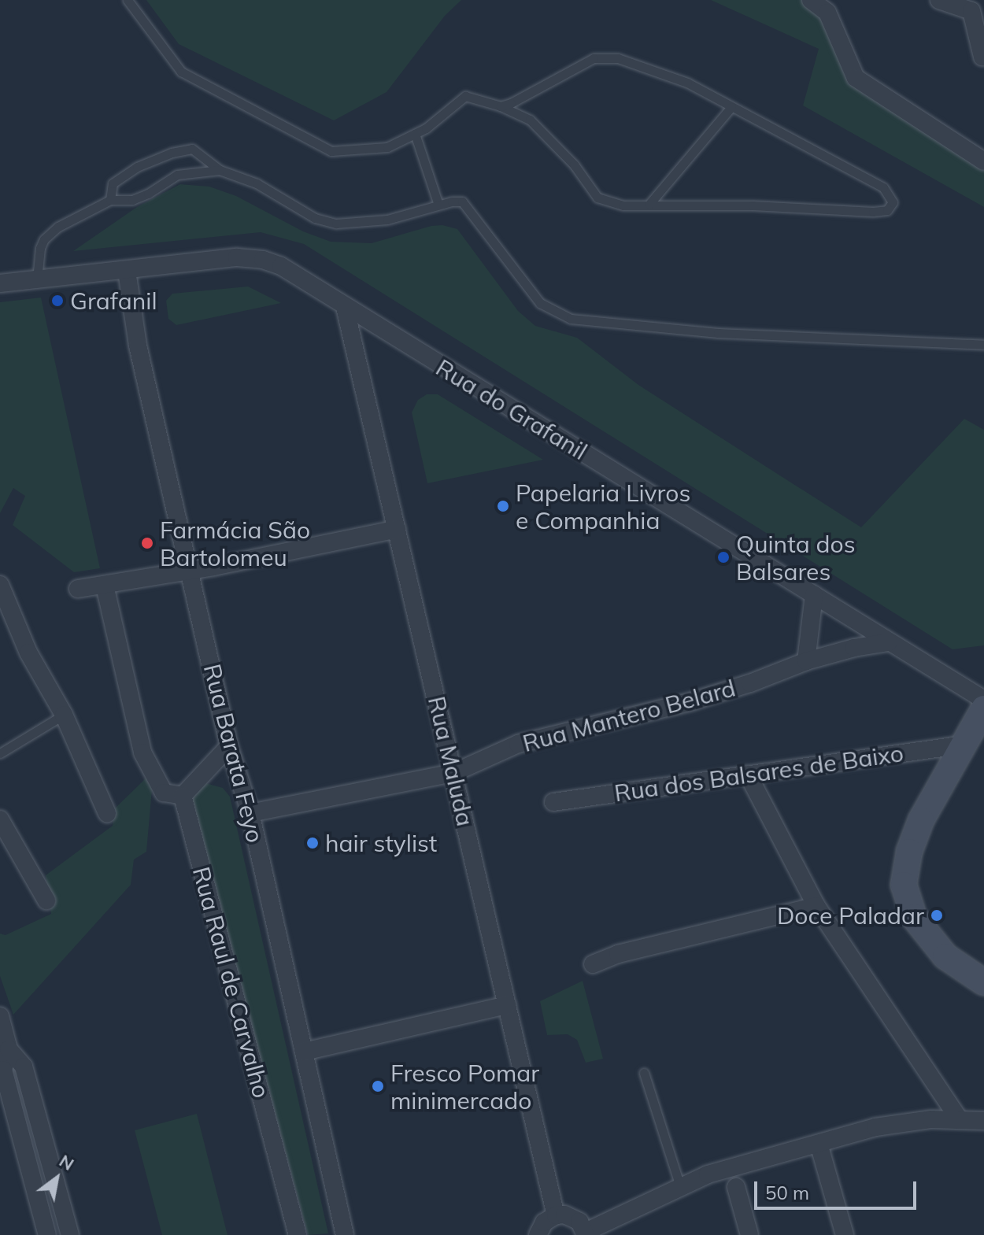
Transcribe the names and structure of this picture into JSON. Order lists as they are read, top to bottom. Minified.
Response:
{"streets":{"street":["Rua do Grafanil","Rua Mantero Belard","Rua Barata Feyo","Rua Maluda","Rua dos Balsares de Baixo","Rua Raul de Carvalho"]},"crossings":[["Rua do Grafanil","Rua Mantero Belard"],["Rua do Grafanil","Rua Barata Feyo"],["Rua do Grafanil","Rua Maluda"],["Rua Mantero Belard","Rua Barata Feyo"],["Rua Mantero Belard","Rua Maluda"]],"places":["Grafanil","Papelaria Livros e Companhia","Farmácia São Bartolomeu","Quinta dos Balsares","hair stylist","Doce Paladar","Fresco Pomar minimercado"],"scale_bar":"50 m","north":"top right"}
